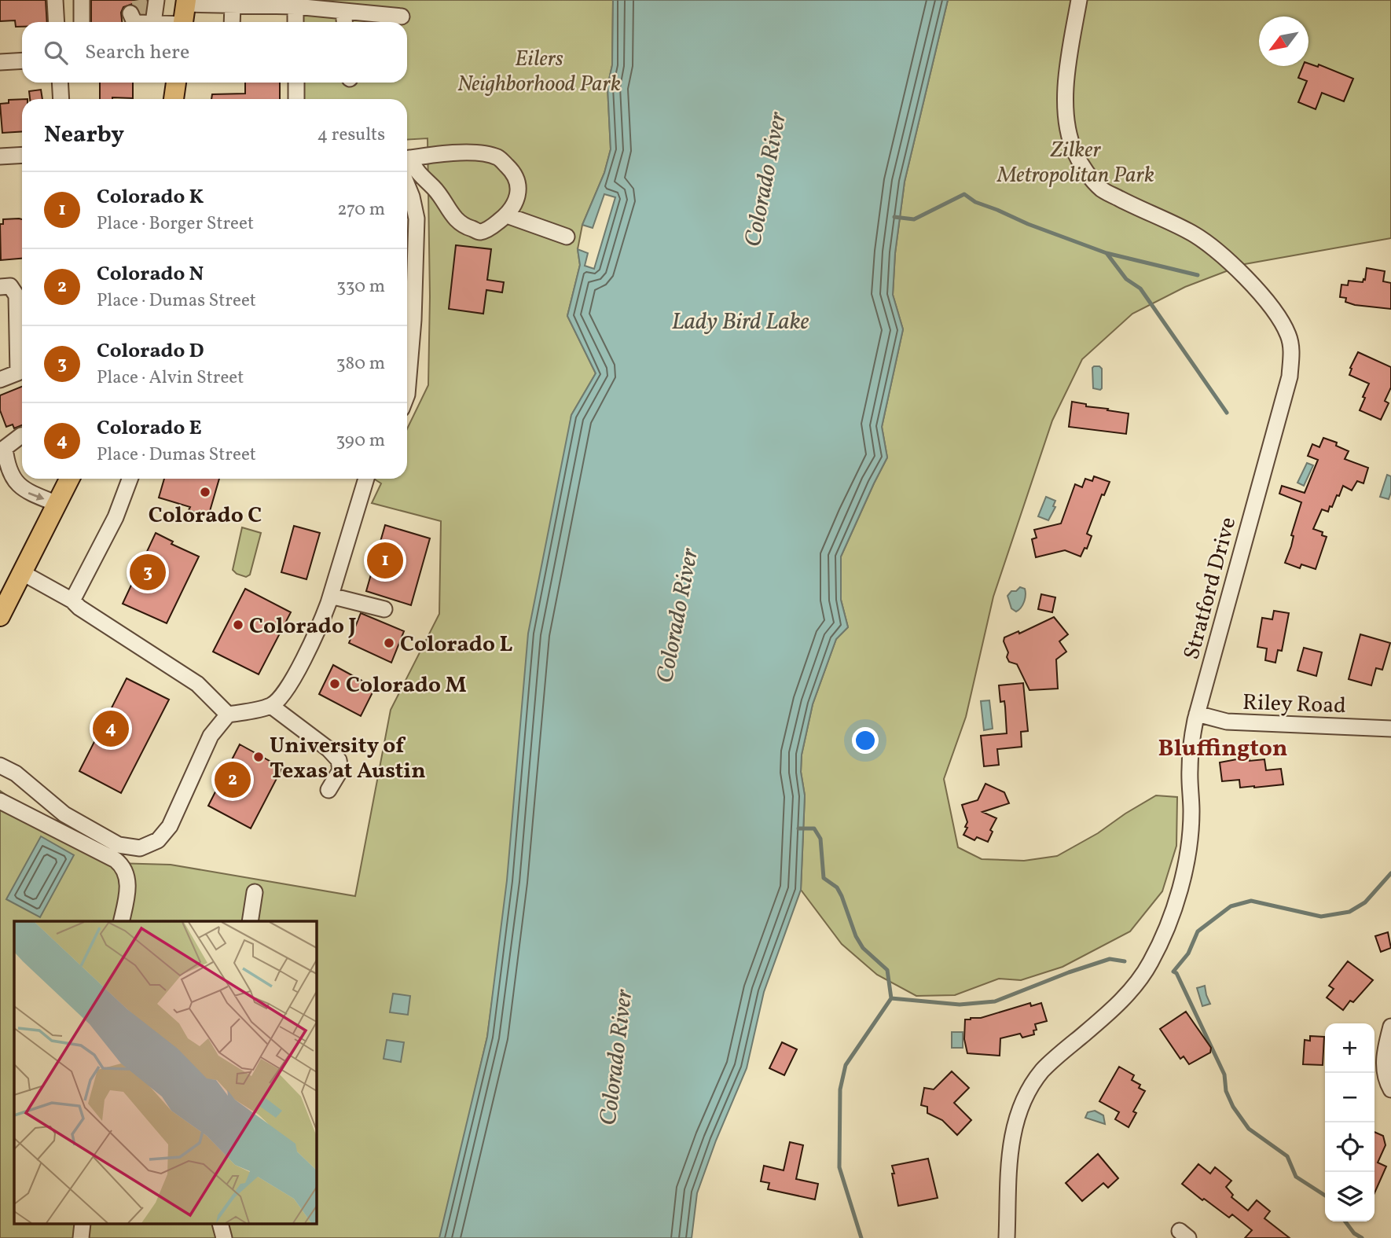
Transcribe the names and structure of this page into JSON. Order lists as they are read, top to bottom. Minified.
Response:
{"streets":{"street":["Stratford Drive","Riley Road"]},"crossings":[["Stratford Drive","Riley Road"]],"districts":["Bluffington"],"water":["Colorado River","Lady Bird Lake"],"parks":["Eilers Neighborhood Park","Zilker Metropolitan Park"],"places":["Colorado C","Colorado J","Colorado L","Colorado M","University of Texas at Austin"],"north":"bottom left","page":{"search":"Search here","heading":["Nearby","4 results"],"list":[{"mark":"1","name":"Colorado K","note":"Place · Borger Street","value":"270 m"},{"mark":"2","name":"Colorado N","note":"Place · Dumas Street","value":"330 m"},{"mark":"3","name":"Colorado D","note":"Place · Alvin Street","value":"380 m"},{"mark":"4","name":"Colorado E","note":"Place · Dumas Street","value":"390 m"}],"pins":["1","3","4","2"],"map_buttons":["+","−"]}}
